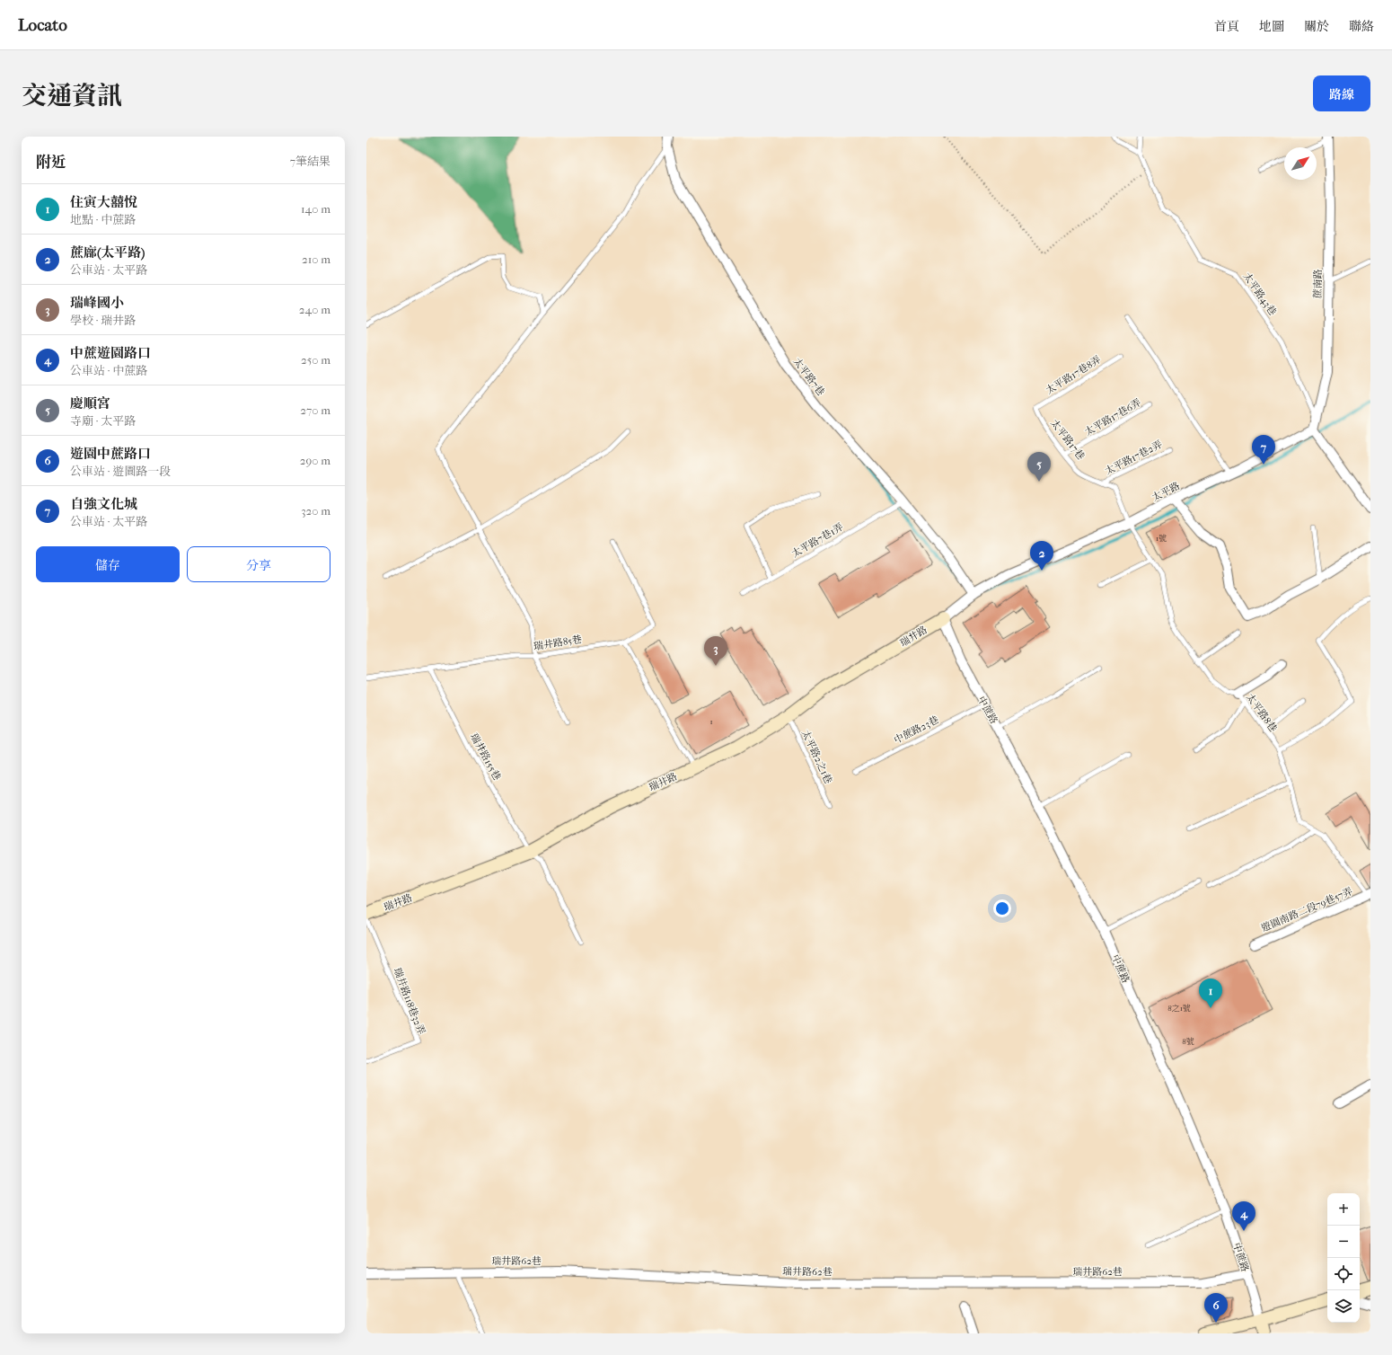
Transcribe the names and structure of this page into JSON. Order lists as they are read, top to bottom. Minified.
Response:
{"streets":{"street":["蔗南路","太平路7巷","太平路","瑞井路","中蔗路","遊園南路二段79巷57弄","瑞井路62巷"],"lane":["太平路43巷","太平路17巷8弄","太平路17巷6弄","太平路17巷","太平路17巷2弄","太平路7巷1弄","瑞井路85巷","太平路8巷","中蔗路23巷","瑞井路155巷","太平路2之1巷","瑞井路118巷32弄"]},"crossings":[["蔗南路","太平路43巷"],["蔗南路","太平路"],["太平路17巷8弄","太平路17巷"],["太平路7巷","太平路"],["太平路7巷","太平路7巷1弄"],["太平路17巷6弄","太平路17巷"],["太平路17巷","太平路17巷2弄"],["太平路17巷","太平路"],["太平路17巷","太平路8巷"],["太平路","瑞井路"],["太平路","中蔗路"],["太平路","太平路8巷"],["瑞井路","中蔗路"],["瑞井路","瑞井路155巷"],["瑞井路","太平路2之1巷"],["瑞井路85巷","瑞井路155巷"],["中蔗路","中蔗路23巷"],["中蔗路","瑞井路62巷"],["太平路8巷","遊園南路二段79巷57弄"]],"house_numbers":["1號","1","8之1號","8號"],"north":"top right","page":{"header":"Locato","nav":["首頁","地圖","關於","聯絡"],"title":"交通資訊","buttons":["路線",["儲存","分享"]],"heading":["附近","7筆結果"],"list":[{"mark":"1","name":"住寅大囍悅","note":"地點 · 中蔗路","value":"140 m"},{"mark":"2","name":"蔗廍(太平路)","note":"公車站 · 太平路","value":"210 m"},{"mark":"3","name":"瑞峰國小","note":"學校 · 瑞井路","value":"240 m"},{"mark":"4","name":"中蔗遊園路口","note":"公車站 · 中蔗路","value":"250 m"},{"mark":"5","name":"慶順宮","note":"寺廟 · 太平路","value":"270 m"},{"mark":"6","name":"遊園中蔗路口","note":"公車站 · 遊園路一段","value":"290 m"},{"mark":"7","name":"自強文化城","note":"公車站 · 太平路","value":"320 m"}],"pins":["7","5","2","3","1","4","6"],"map_buttons":["+","−"]}}
